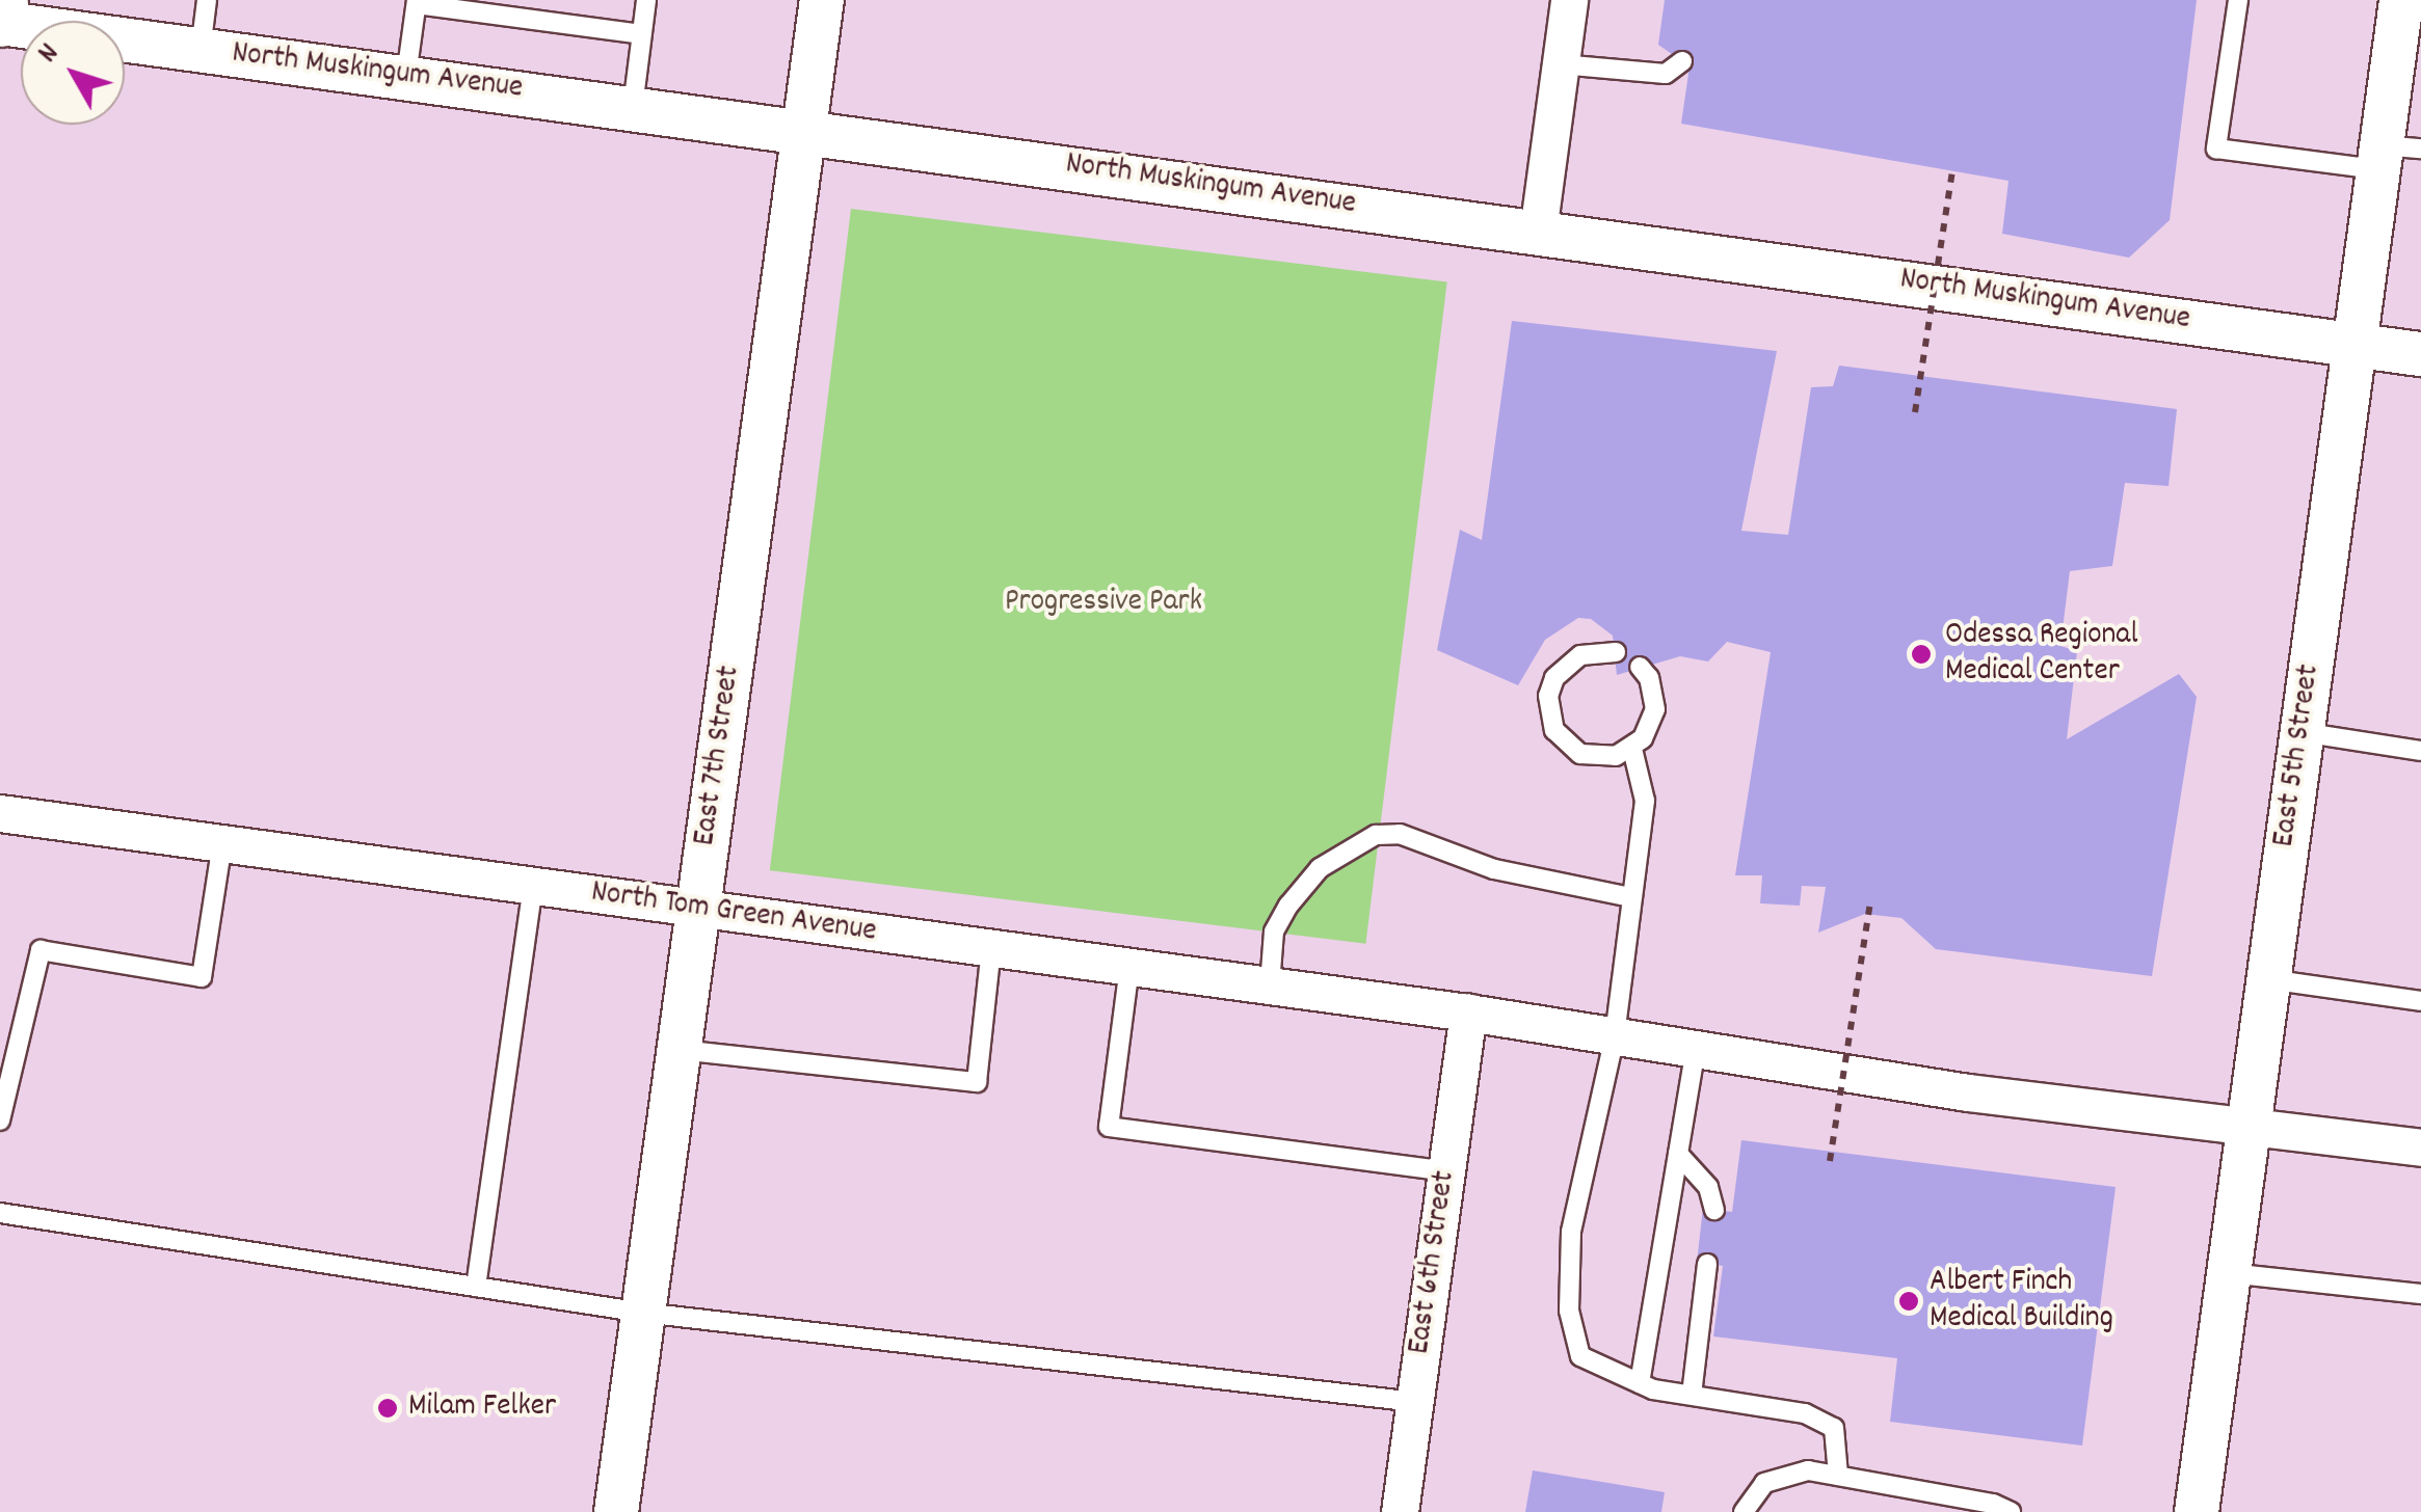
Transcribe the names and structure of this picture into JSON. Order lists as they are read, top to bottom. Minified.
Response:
{"streets":{"street":["North Muskingum Avenue","East 7th Street","East 5th Street","North Tom Green Avenue","East 6th Street"]},"crossings":[["North Muskingum Avenue","East 7th Street"],["North Muskingum Avenue","East 5th Street"],["East 7th Street","North Tom Green Avenue"],["East 5th Street","North Tom Green Avenue"],["North Tom Green Avenue","East 6th Street"]],"parks":["Progressive Park"],"places":["Odessa Regional Medical Center","Albert Finch Medical Building","Milam Felker"],"north":"top left"}
